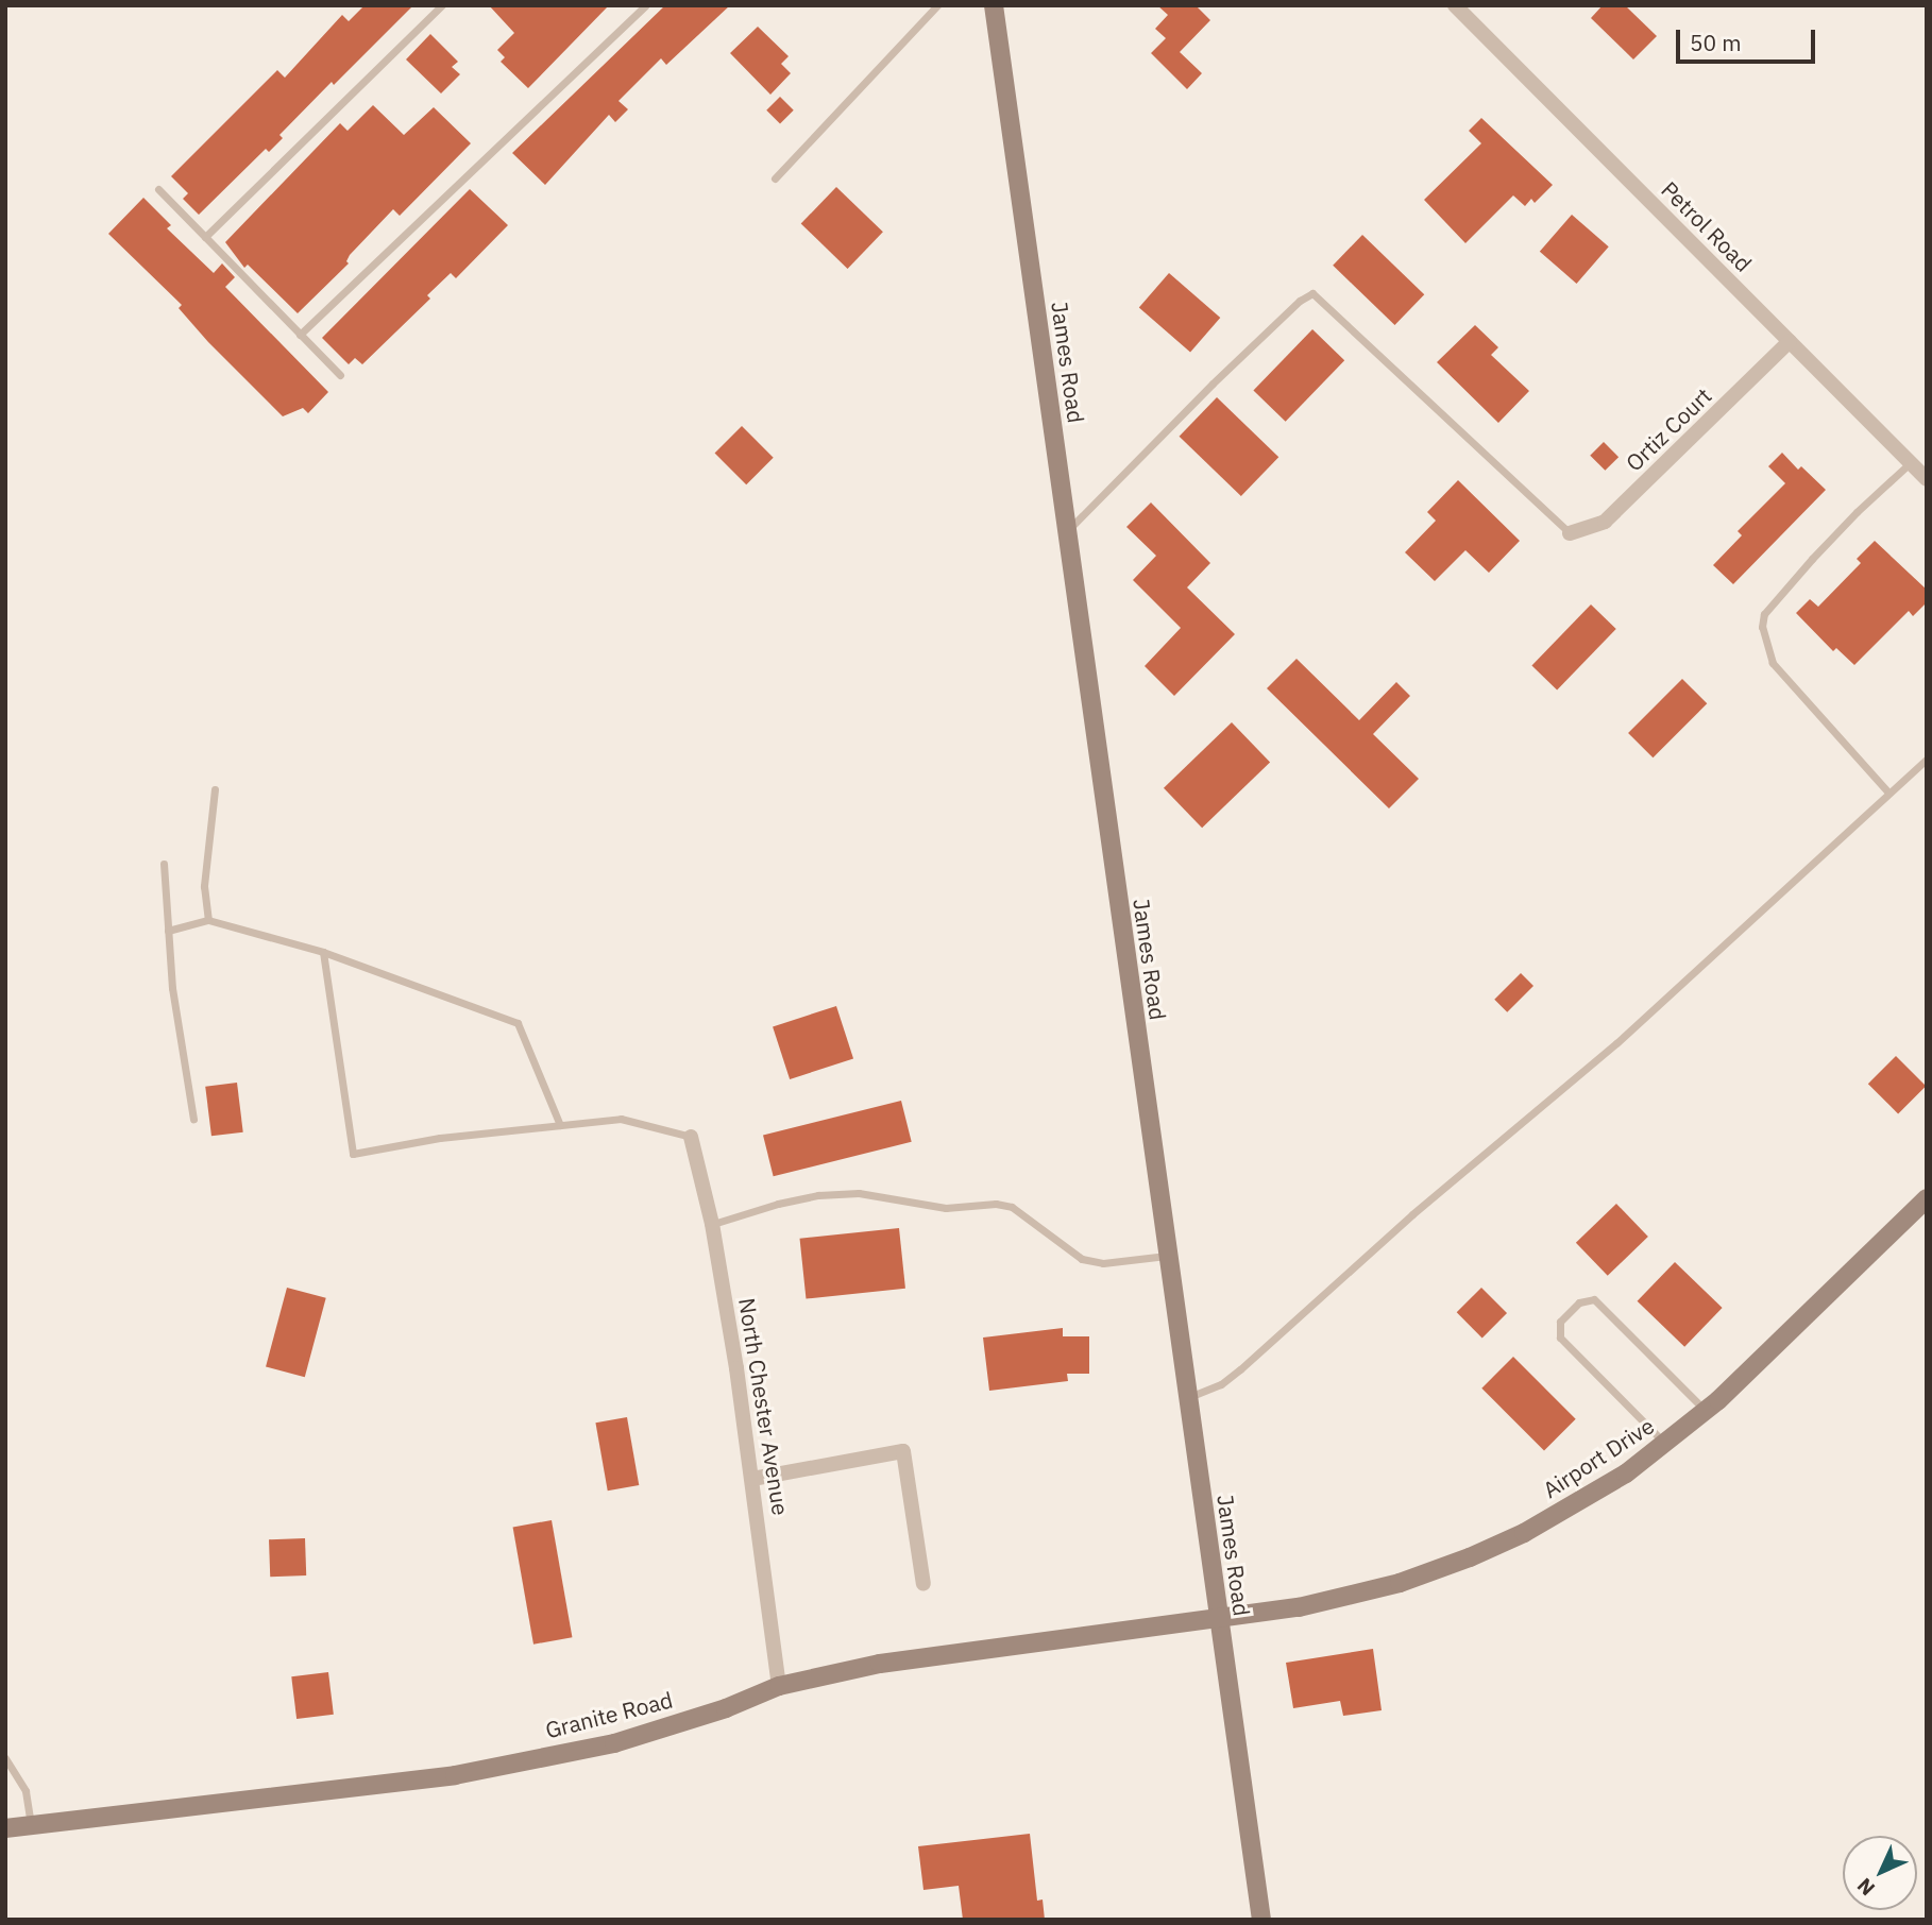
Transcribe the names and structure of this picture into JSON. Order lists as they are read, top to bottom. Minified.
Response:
{"streets":{"main road":["James Road","Airport Drive","Granite Road"],"street":["Petrol Road","Ortiz Court","North Chester Avenue"]},"crossings":[["Petrol Road","Ortiz Court"],["James Road","Airport Drive"],["James Road","Granite Road"],["North Chester Avenue","Granite Road"],["Airport Drive","Granite Road"]],"scale_bar":"50 m","north":"bottom left"}
